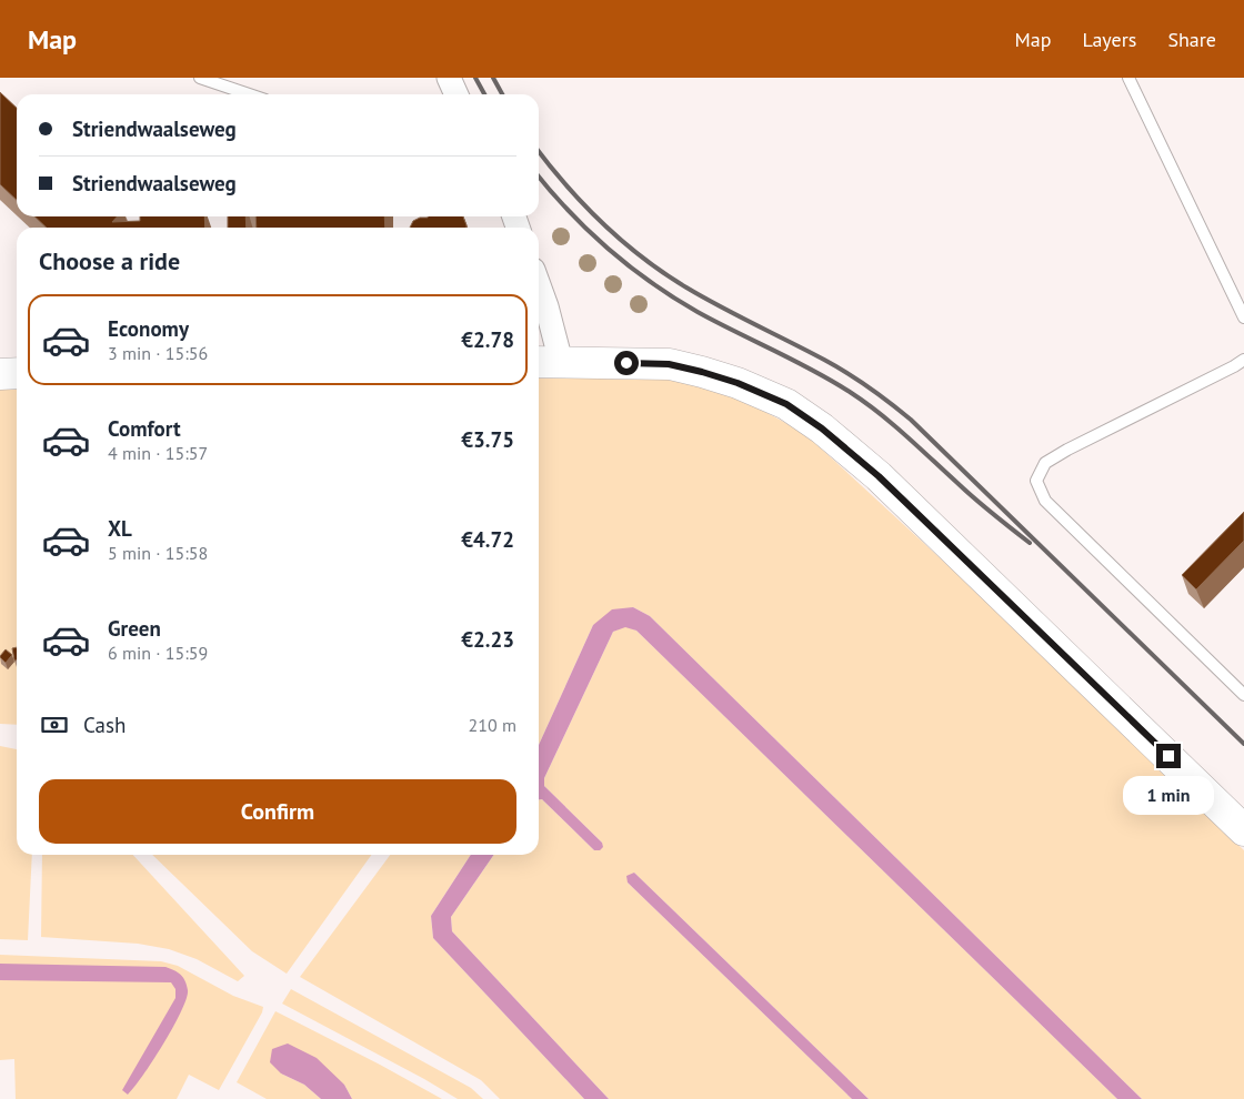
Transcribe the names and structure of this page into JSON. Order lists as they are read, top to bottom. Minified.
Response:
{"page":{"header":"Map","nav":["Map","Layers","Share"],"banner":["Striendwaalseweg","Striendwaalseweg"],"heading":"Choose a ride","list":[{"name":"Economy","note":"3 min · 15:56","value":"€2.78"},{"name":"Comfort","note":"4 min · 15:57","value":"€3.75"},{"name":"XL","note":"5 min · 15:58","value":"€4.72"},{"name":"Green","note":"6 min · 15:59","value":"€2.23"}],"pay":["Cash","210 m"],"buttons":"Confirm","bubble":"1 min"}}
